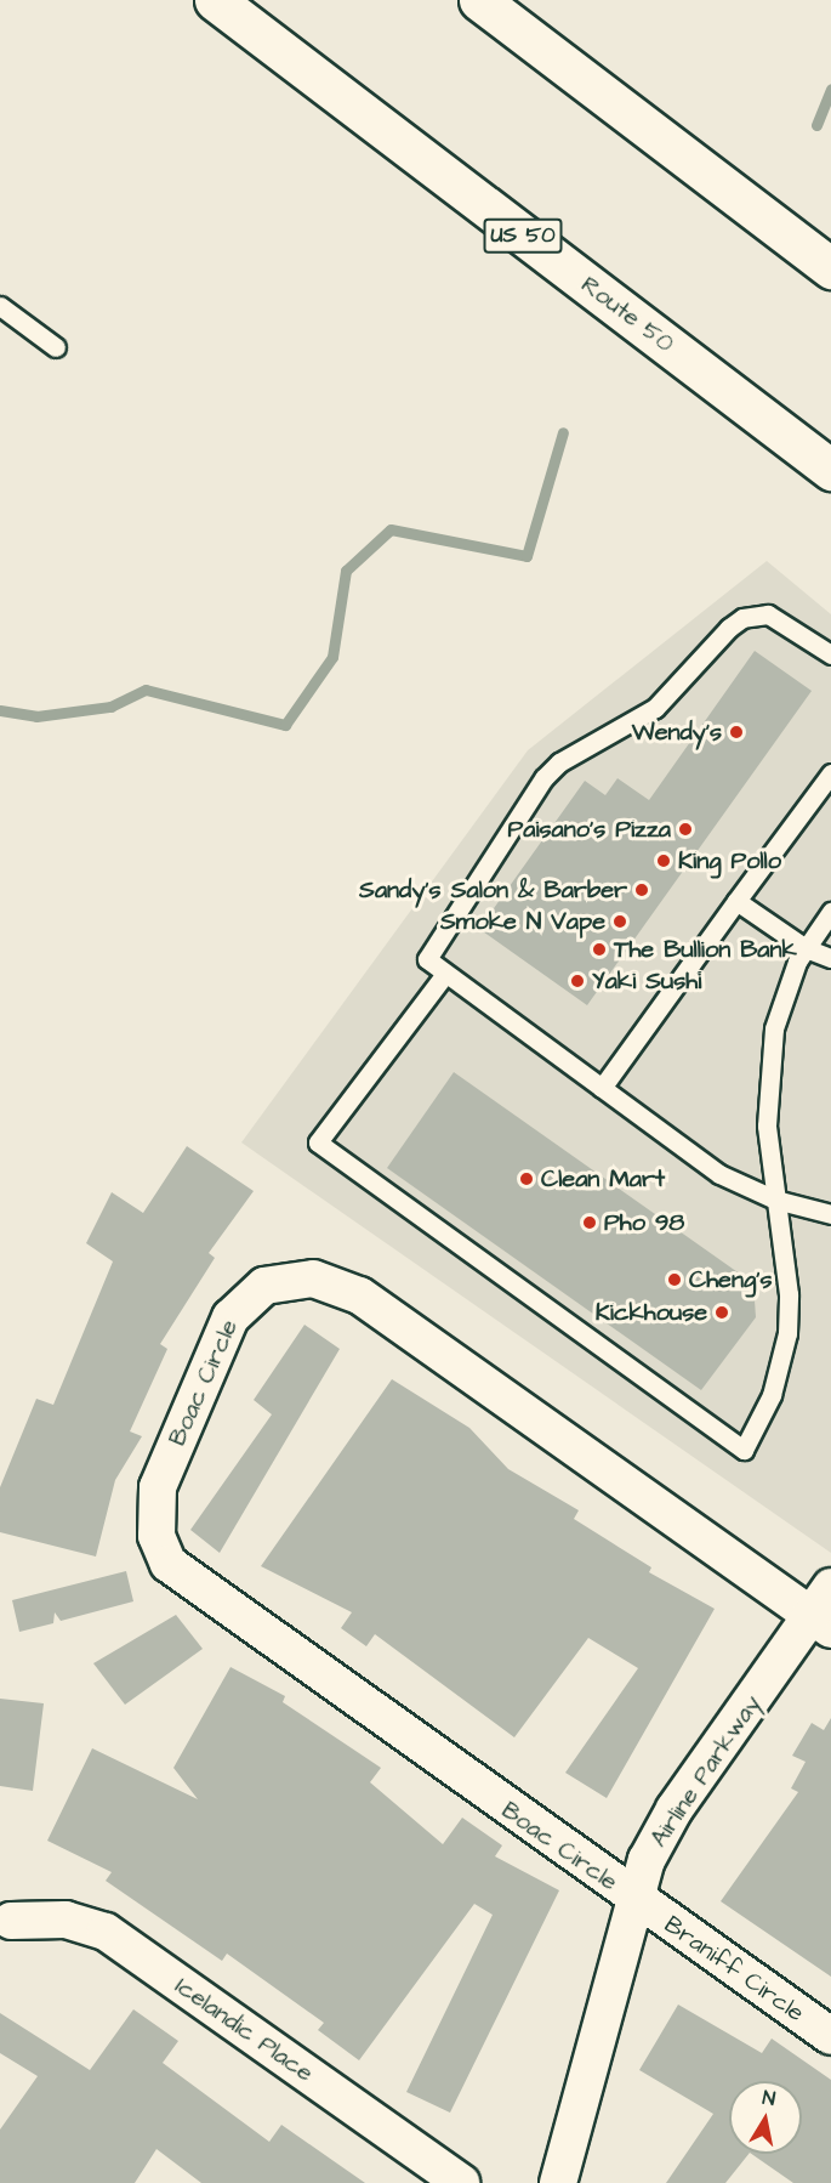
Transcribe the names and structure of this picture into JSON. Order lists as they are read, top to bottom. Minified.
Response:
{"streets":{"highway":["US 50","Route 50"],"street":["Boac Circle","Airline Parkway","Braniff Circle","Icelandic Place"]},"crossings":[["Boac Circle","Airline Parkway"],["Boac Circle","Braniff Circle"],["Airline Parkway","Braniff Circle"]],"places":["Wendy's","Paisano's Pizza","King Pollo","Sandy's Salon & Barber","Smoke N Vape","The Bullion Bank","Yaki Sushi","Clean Mart","Pho 98","Cheng's","Kickhouse"],"north":"top"}
